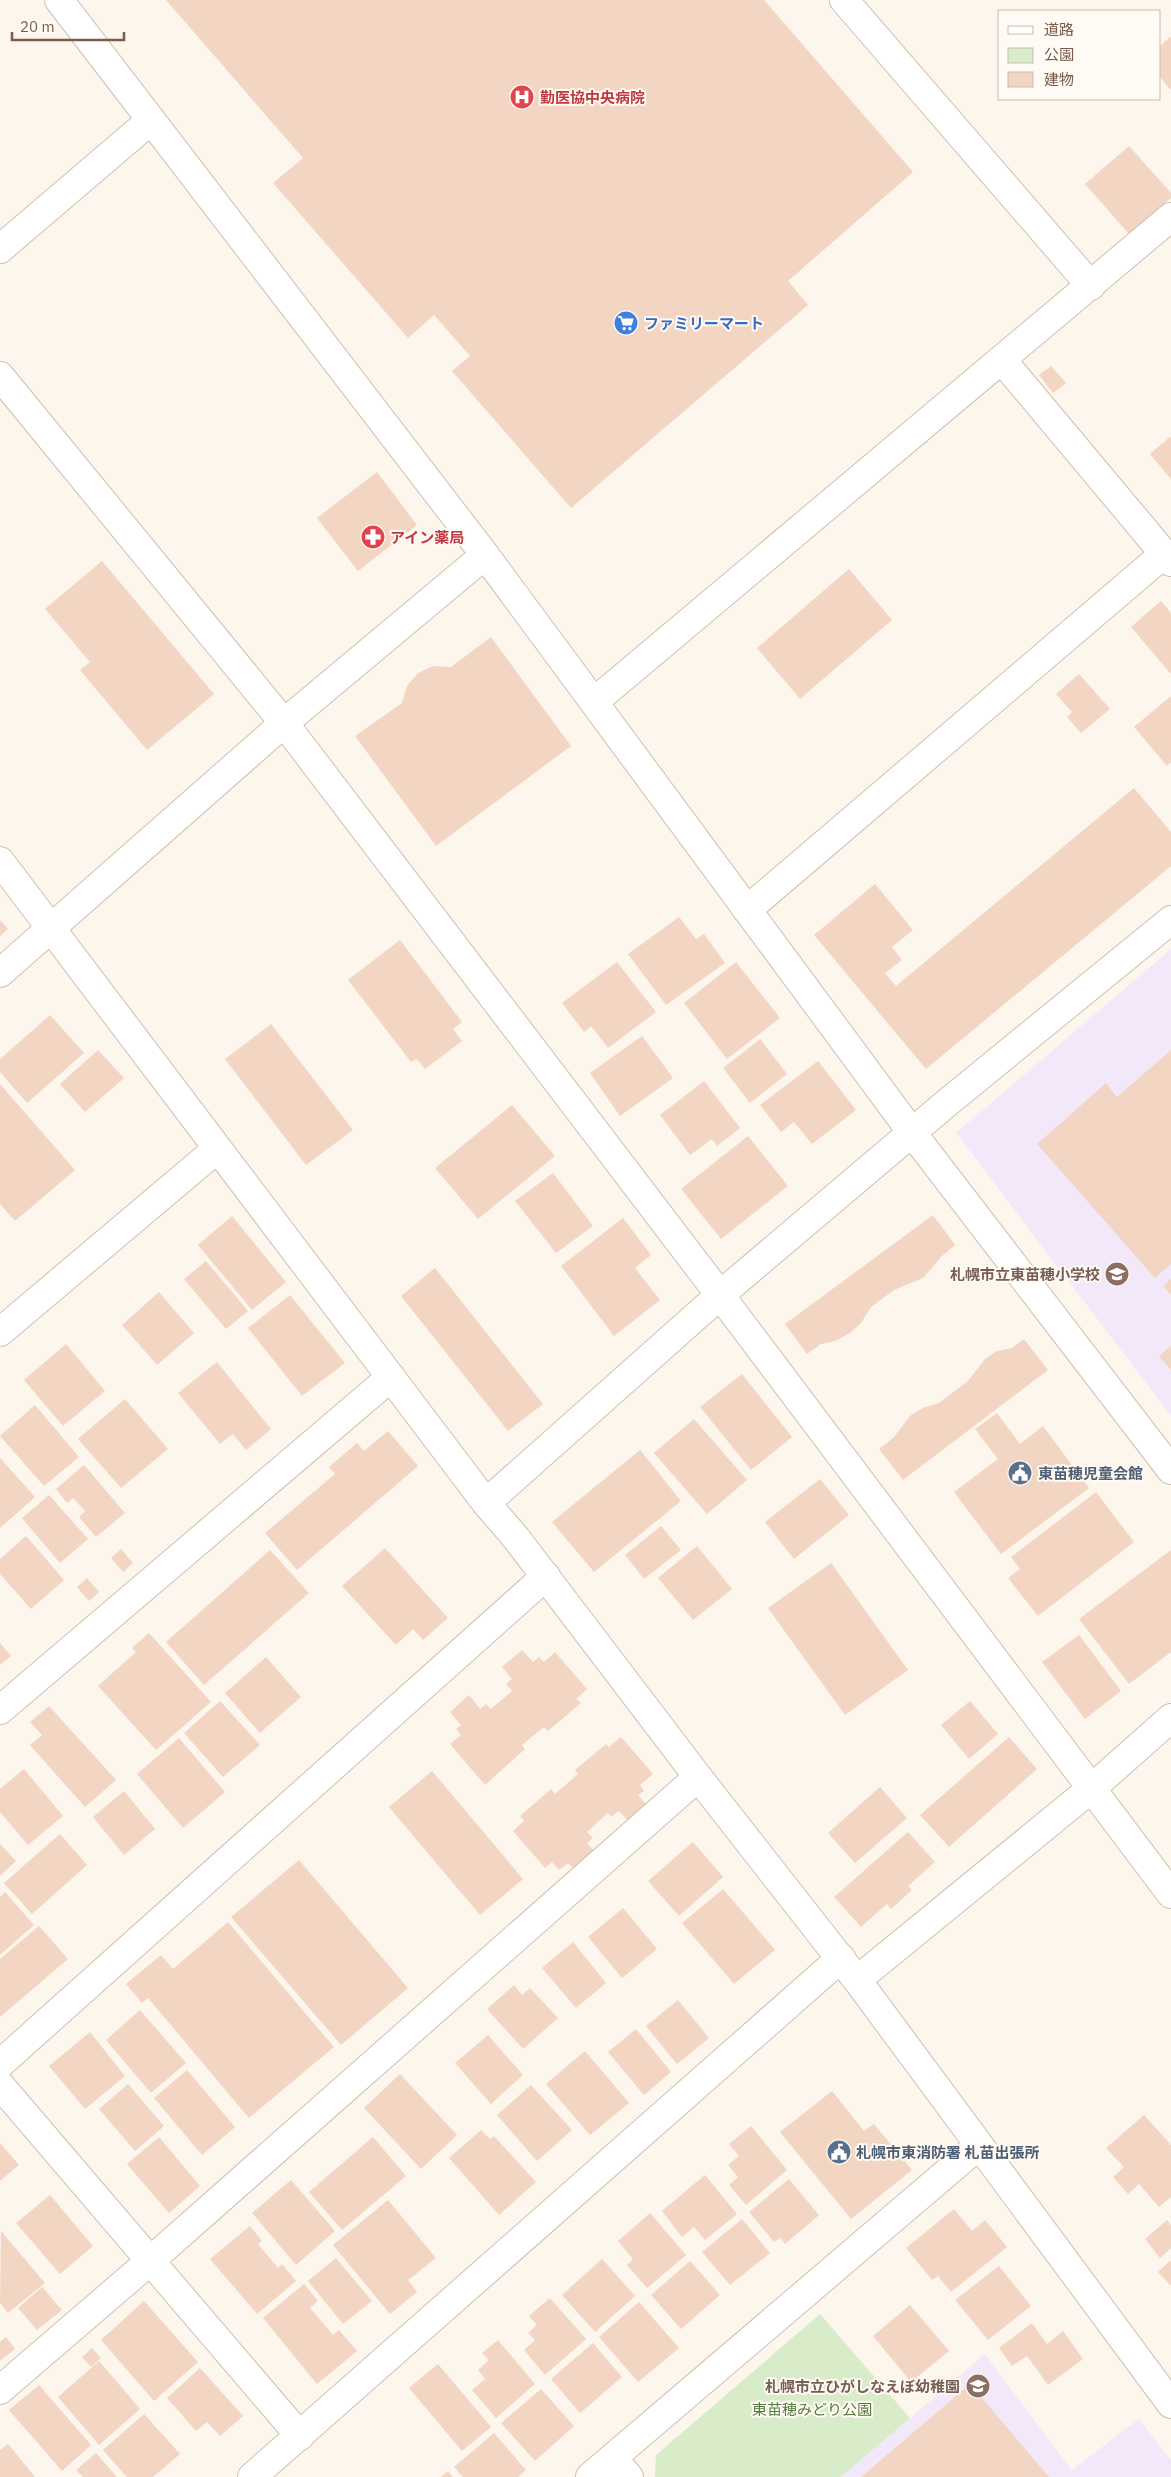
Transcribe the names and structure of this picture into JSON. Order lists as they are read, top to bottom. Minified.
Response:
{"parks":["東苗穂みどり公園"],"places":{"hospital":["勤医協中央病院"],"supermarket":["ファミリーマート"],"pharmacy":["アイン薬局"],"school or university":["札幌市立東苗穂小学校","札幌市立ひがしなえぼ幼稚園"],"public building":["東苗穂児童会館","札幌市東消防署 札苗出張所"]},"legend":["道路","公園","建物"],"scale_bar":"20 m"}
